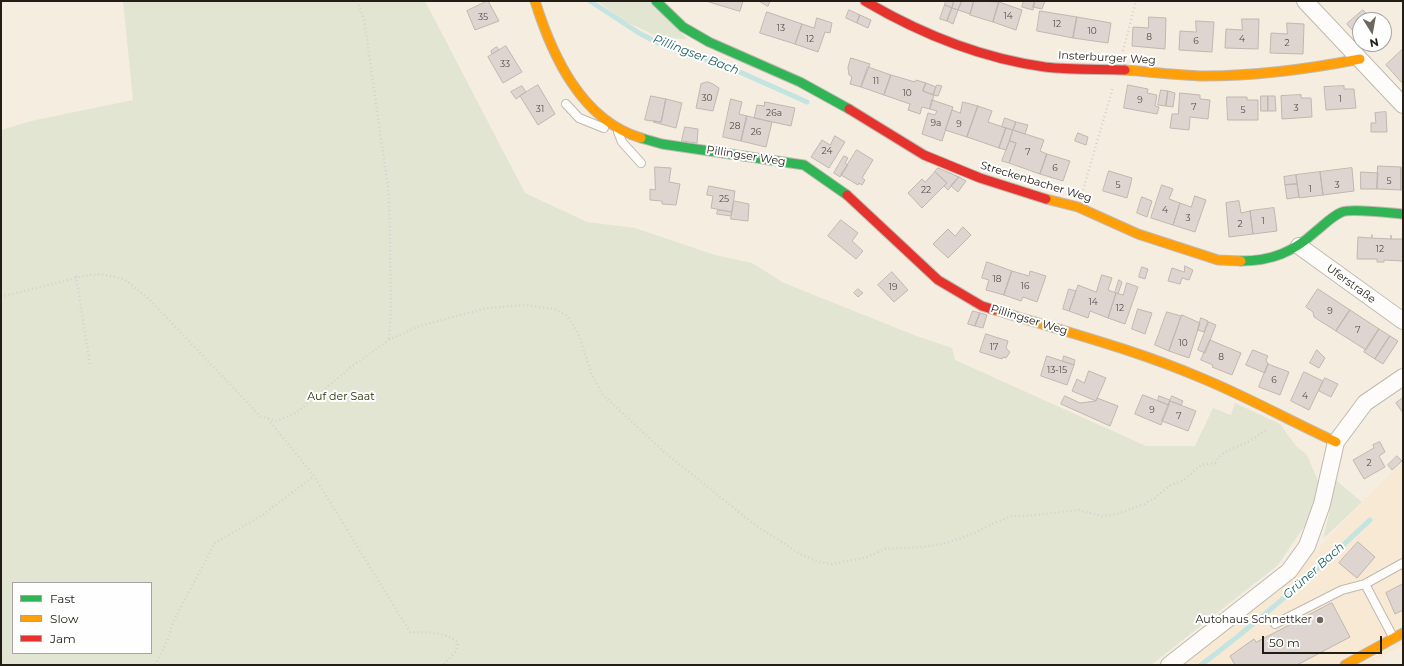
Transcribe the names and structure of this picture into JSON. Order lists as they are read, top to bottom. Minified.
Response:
{"streets":{"street":["Insterburger Weg","Pillingser Weg","Streckenbacher Weg","Uferstraße"]},"crossings":[["Streckenbacher Weg","Uferstraße"]],"water":["Pillingser Bach","Grüner Bach"],"parks":["Auf der Saat"],"places":["Autohaus Schnettker"],"house_numbers":["14","35","12","13","10","8","12","4","6","2","33","11","10","30","1","9","7","3","31","5","26a","9a","9","28","26","24","7","6","5","5","3","1","22","25","4","3","1","2","12","18","16","19","14","12","9","7","10","17","8","13-15","6","4","9","7","2"],"legend":["Fast","Slow","Jam"],"scale_bar":"50 m","north":"bottom"}
